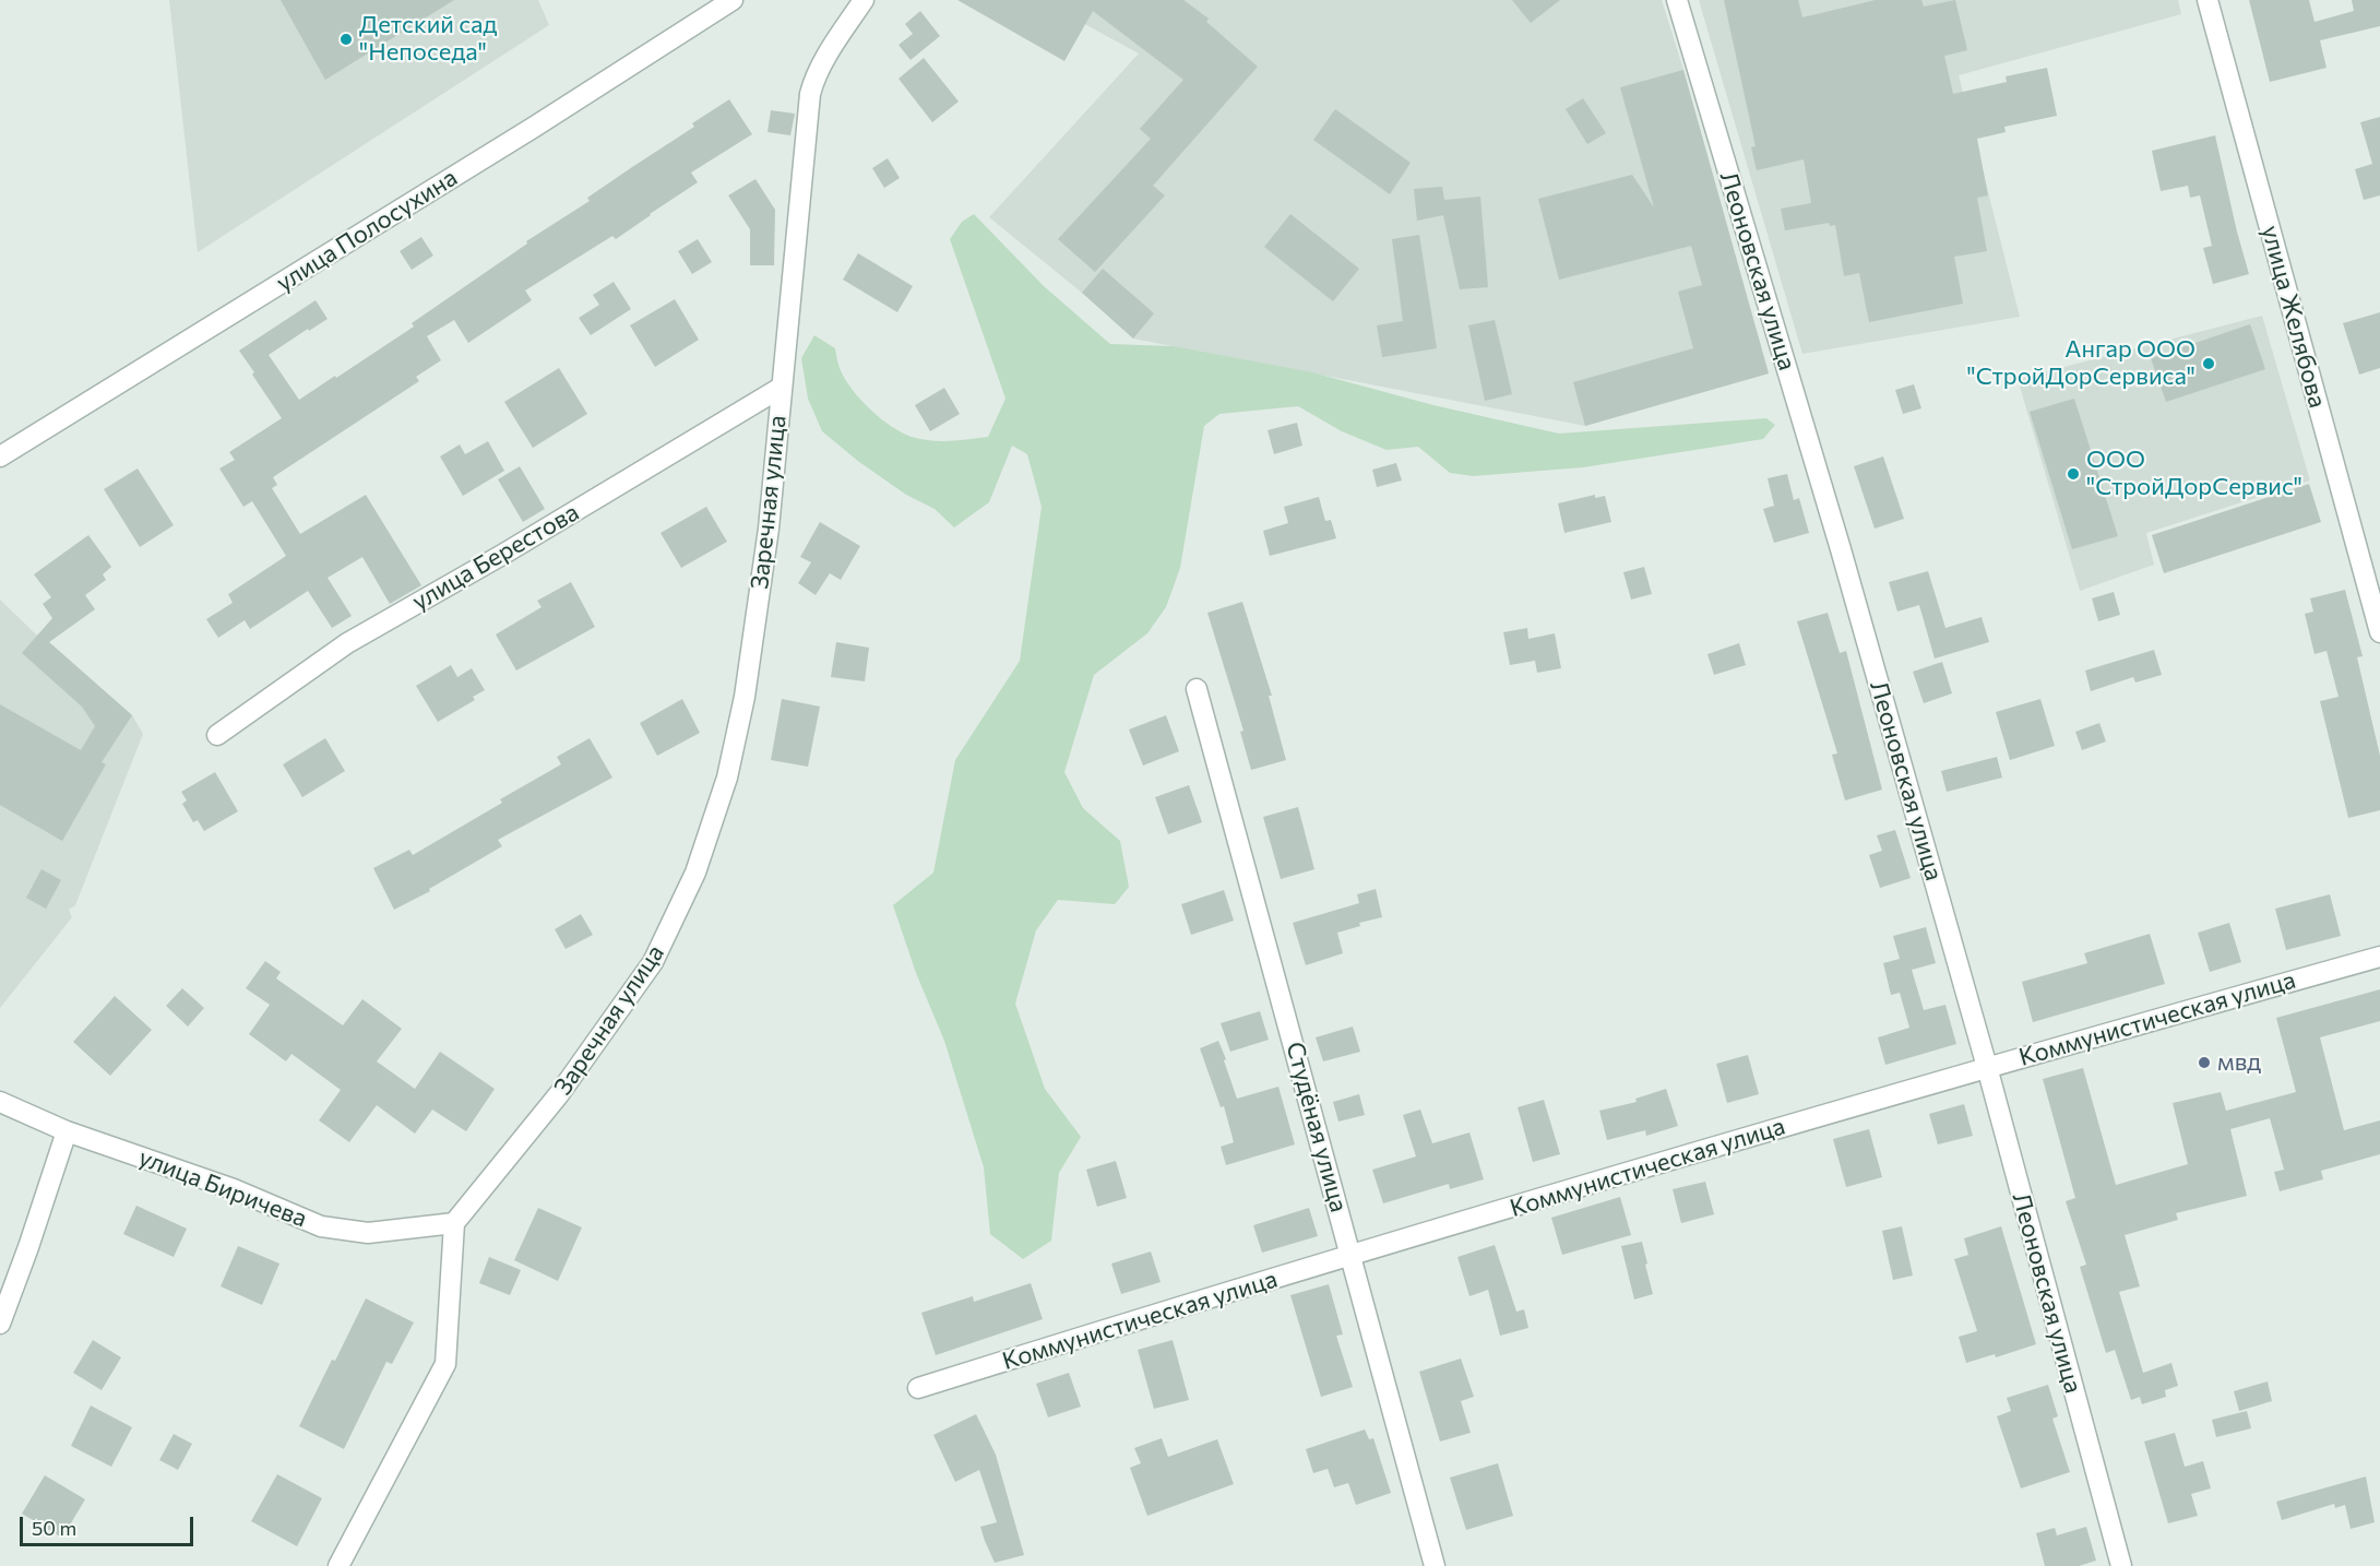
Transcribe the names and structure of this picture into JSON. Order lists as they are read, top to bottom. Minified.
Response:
{"streets":{"street":["улица Полосухина","Леоновская улица","улица Желябова","Заречная улица","улица Берестова","Коммунистическая улица","Студёная улица","улица Биричева"]},"crossings":[["Леоновская улица","Коммунистическая улица"],["Заречная улица","улица Берестова"],["Заречная улица","улица Биричева"],["Коммунистическая улица","Студёная улица"]],"places":["Детский сад \"Непоседа\"","Ангар ООО \"СтройДорСервиса\"","ООО \"СтройДорСервис\"","мвд"],"scale_bar":"50 m"}
